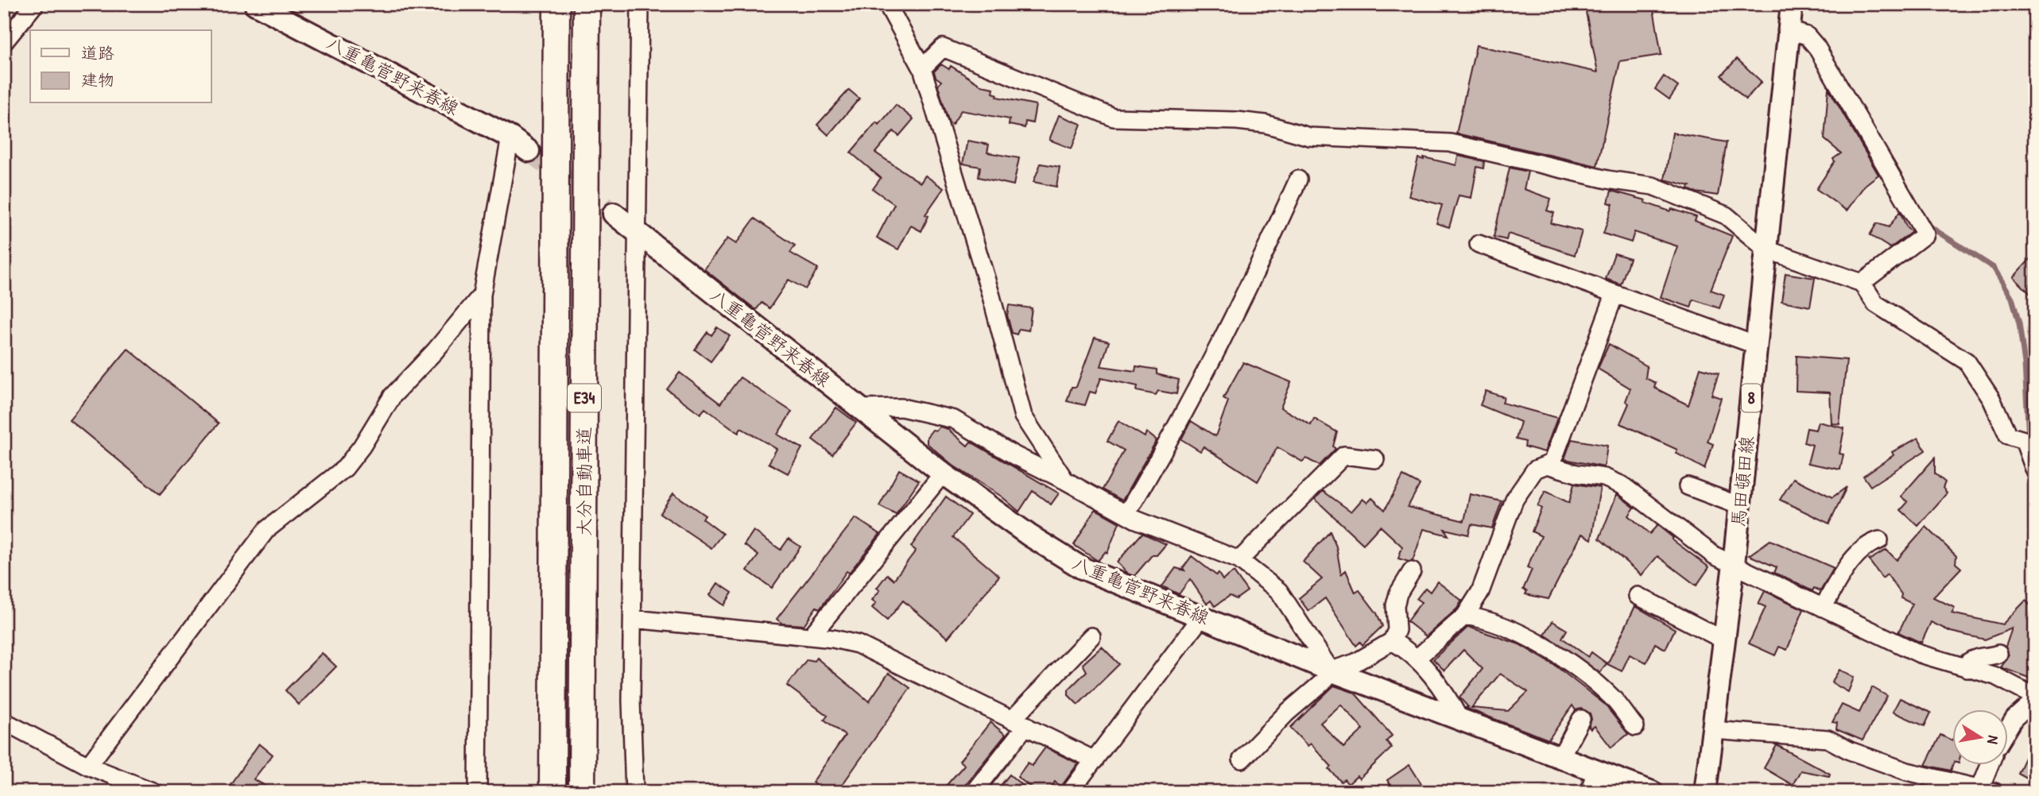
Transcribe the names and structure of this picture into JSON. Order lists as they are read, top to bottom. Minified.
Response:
{"streets":{"highway":["E34","大分自動車道"],"main road":["八重亀菅野来春線","8","馬田頓田線"]},"legend":["道路","建物"],"north":"right"}
